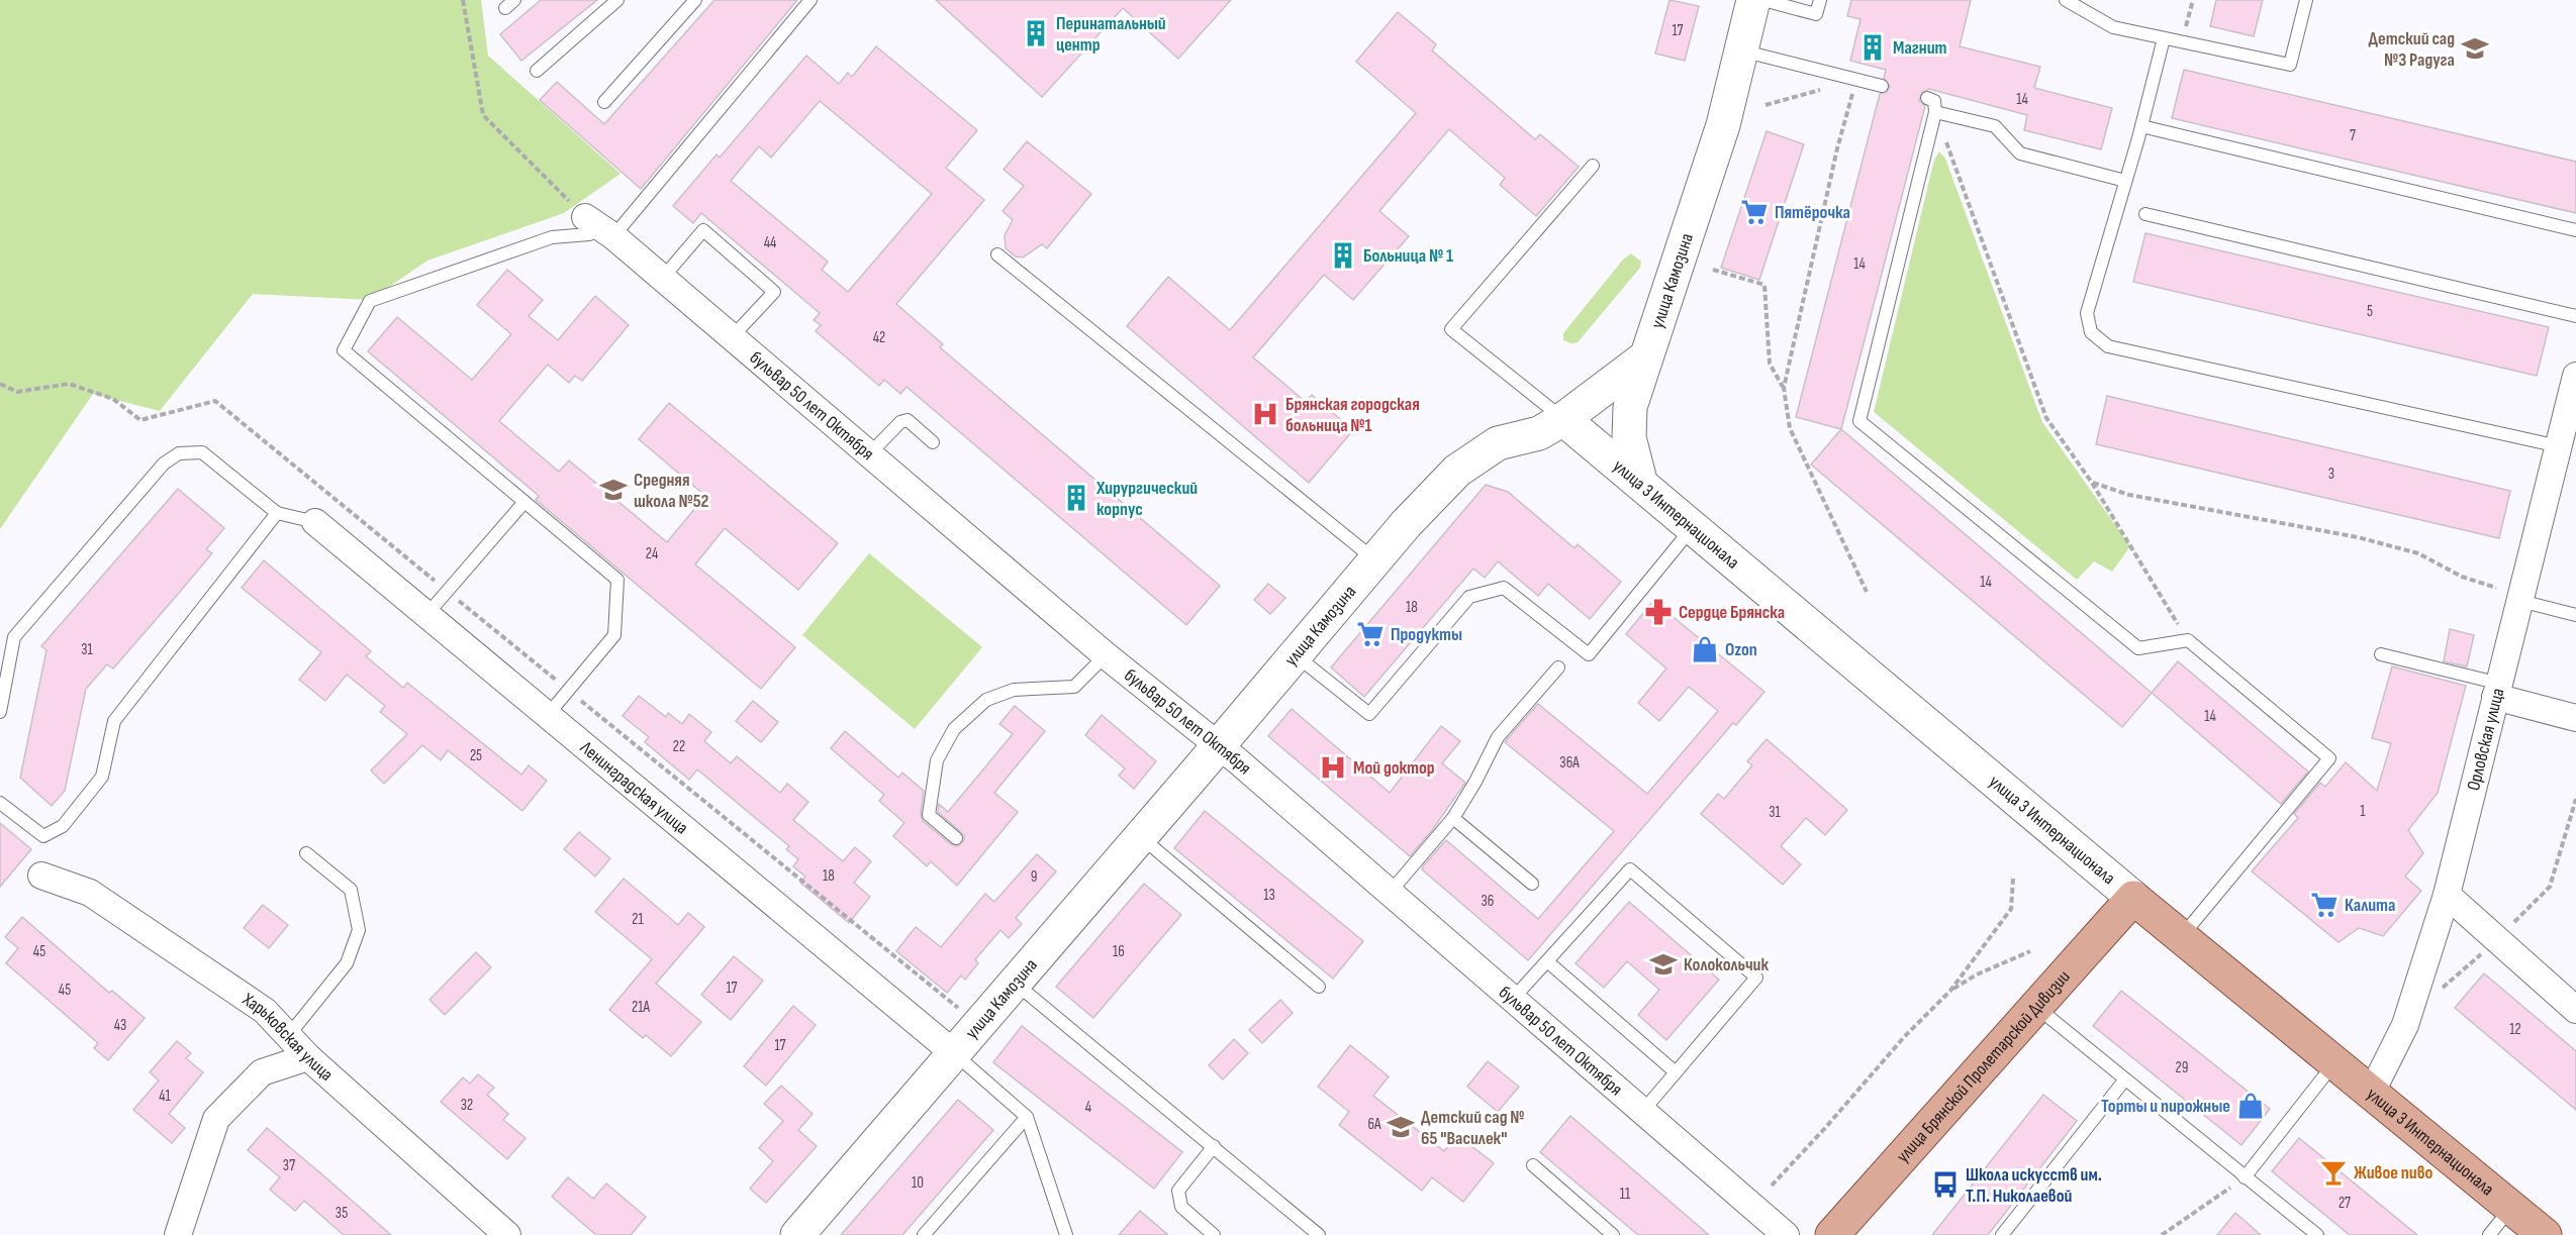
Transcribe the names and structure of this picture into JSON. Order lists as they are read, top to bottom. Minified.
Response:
{"streets":{"main road":["улица 3 Интернационала","улица Брянской Пролетарской Дивизии"],"street":["улица Камозина","бульвар 50 лет Октября","Орловская улица","Ленинградская улица","Харьковская улица"]},"crossings":[["улица Камозина","бульвар 50 лет Октября"],["улица Камозина","улица 3 Интернационала"],["улица Камозина","Ленинградская улица"],["улица 3 Интернационала","Орловская улица"],["улица 3 Интернационала","улица Брянской Пролетарской Дивизии"]],"places":{"building":["Перинатальный центр","Магнит","Больница № 1","Хирургический корпус"],"school or university":["Детский сад №3 Радуга","Средняя школа №52","Колокольчик","Детский сад № 65 \"Василек\""],"supermarket":["Пятёрочка","Продукты","Калита"],"hospital":["Брянская городская больница №1","Мой доктор"],"pharmacy":["Сердце Брянска"],"shop":["Ozon","Торты и пирожные"],"bar":["Живое пиво"],"bus stop":["Школа искусств им. Т.П. Николаевой"]},"house_numbers":["17","14","7","44","14","5","42","3","24","14","18","31","14","22","25","36А","1","31","18","9","13","36","21","45","16","17","45","21А","43","12","17","29","41","32","4","6А","37","10","11","27","35"]}
